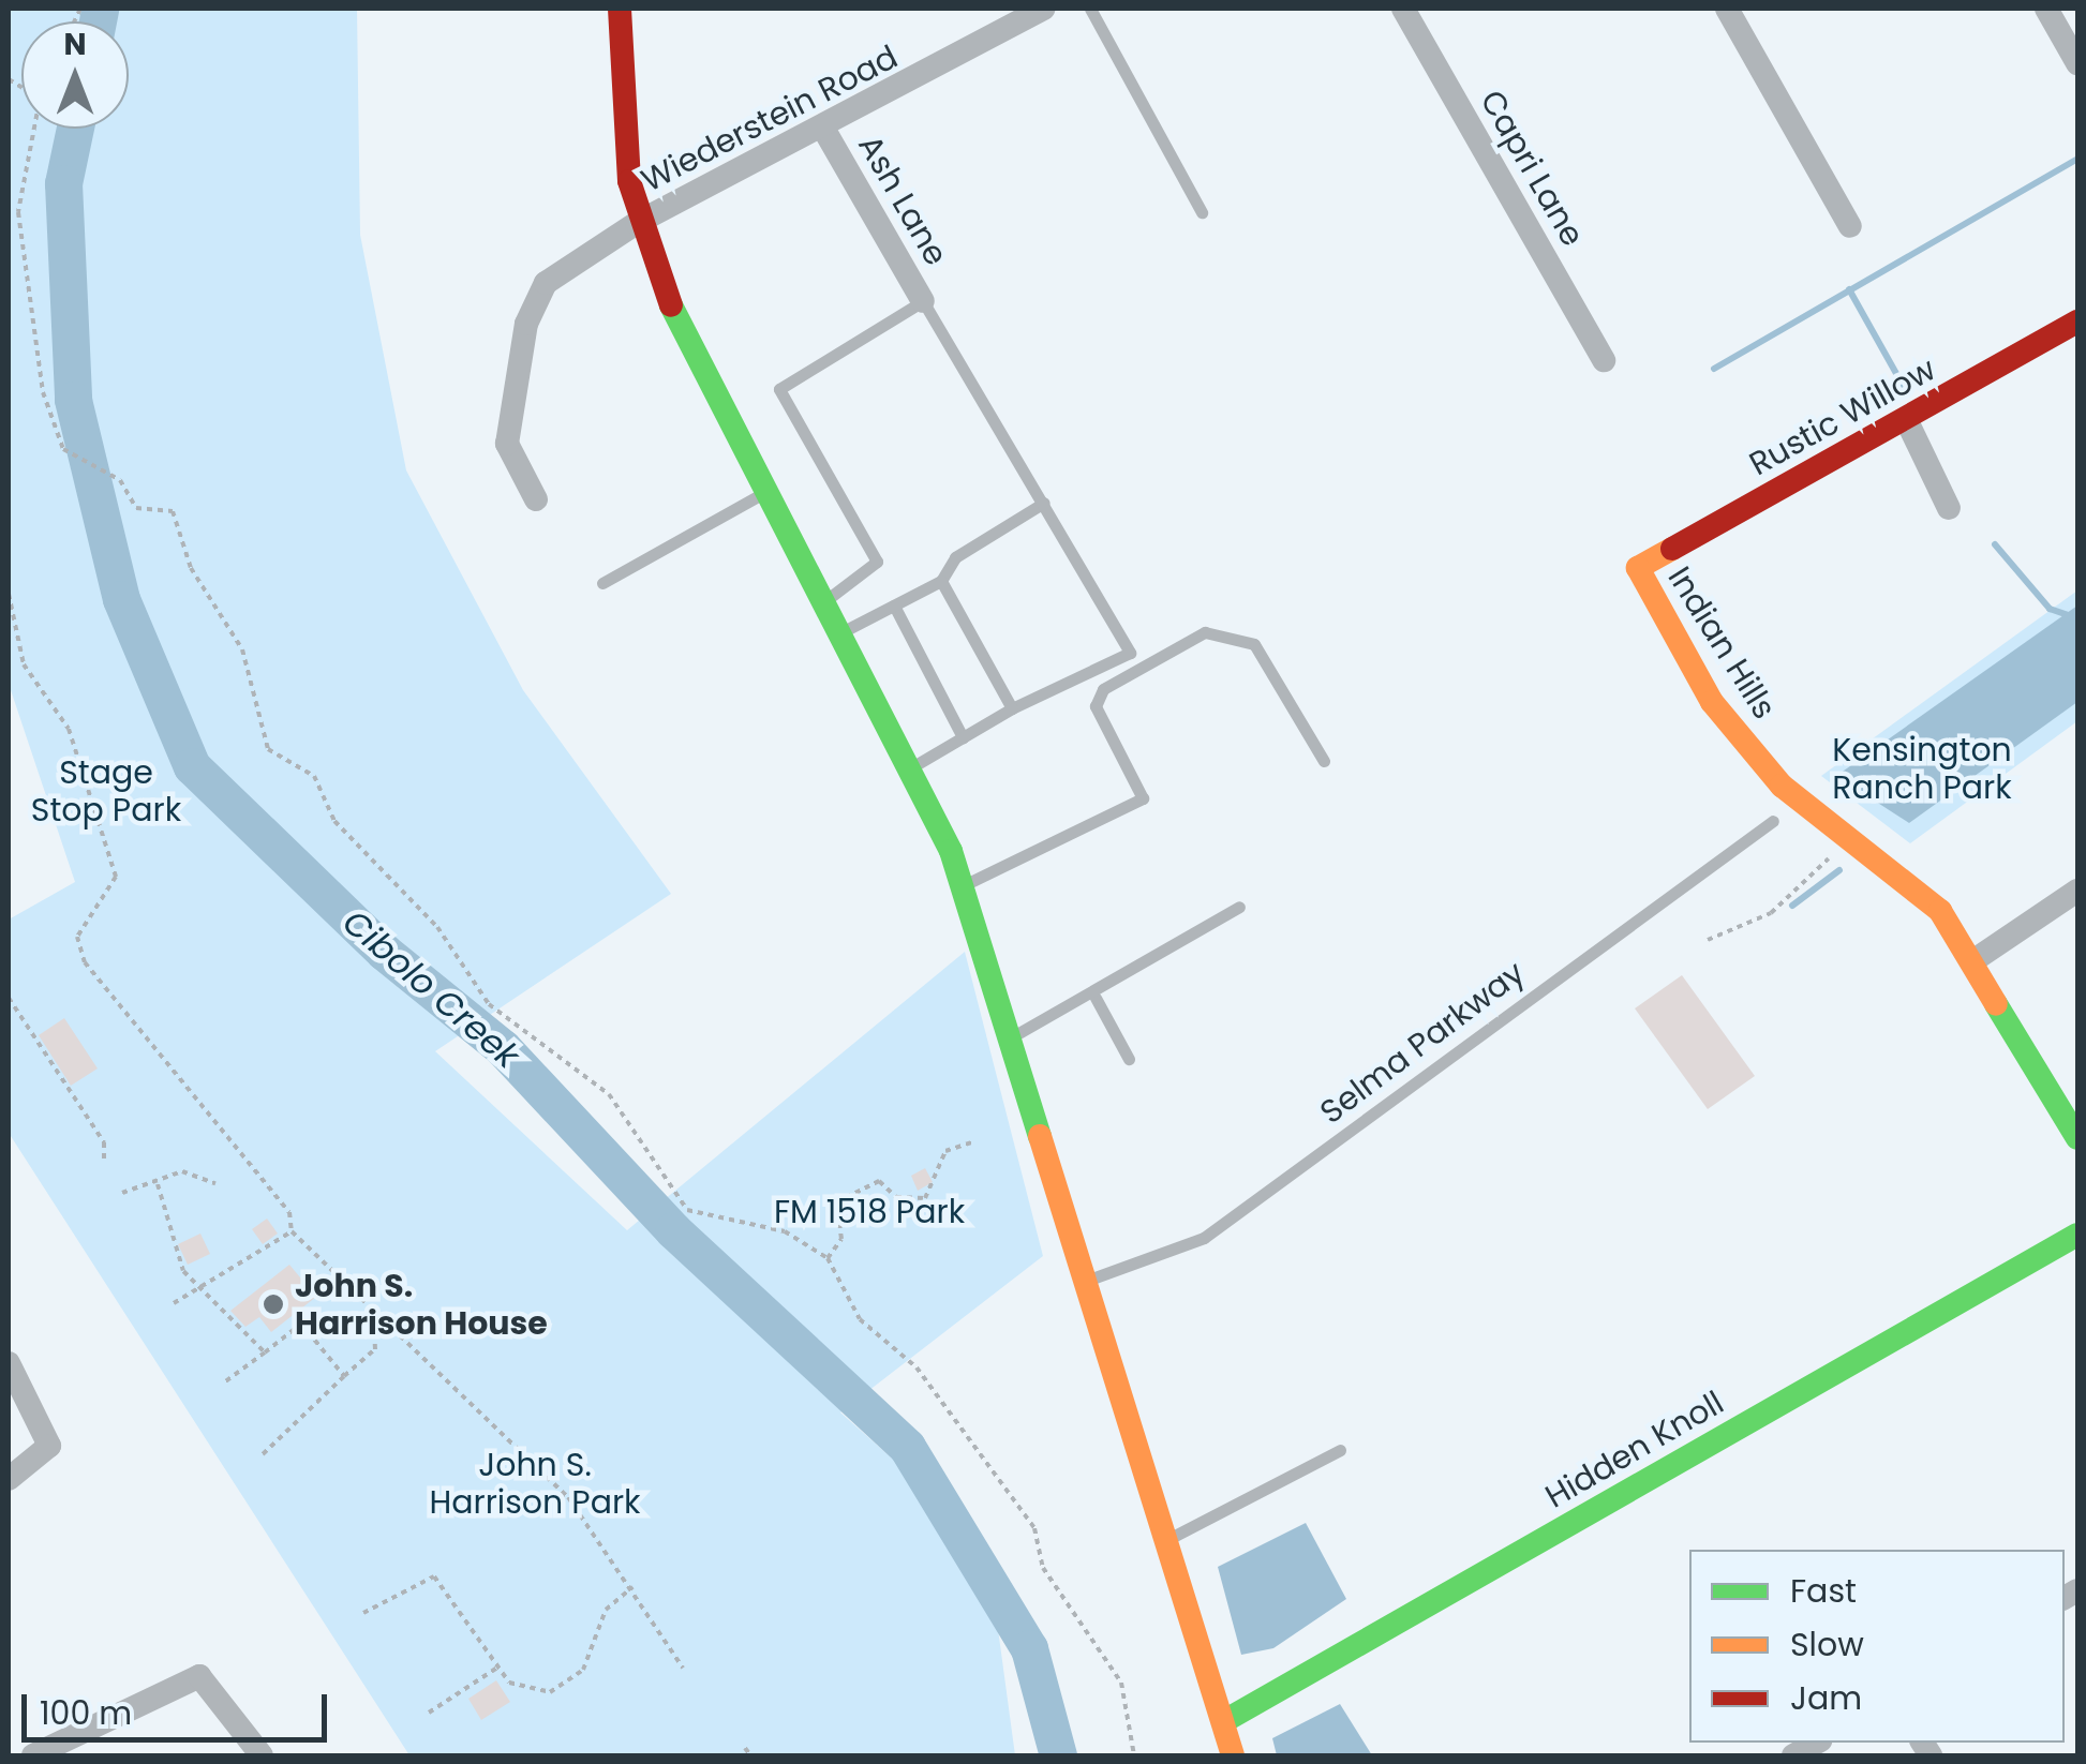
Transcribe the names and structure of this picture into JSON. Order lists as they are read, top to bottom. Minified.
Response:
{"streets":{"street":["Wiederstein Road","Capri Lane","Ash Lane","Rustic Willow","Indian Hills","Hidden Knoll"],"lane":["Selma Parkway"]},"crossings":[["Wiederstein Road","Ash Lane"],["Rustic Willow","Indian Hills"]],"water":["Cibolo Creek"],"parks":["Kensington Ranch Park","Stage Stop Park","FM 1518 Park","John S. Harrison Park"],"places":["John S. Harrison House"],"legend":["Fast","Slow","Jam"],"scale_bar":"100 m","north":"top"}
